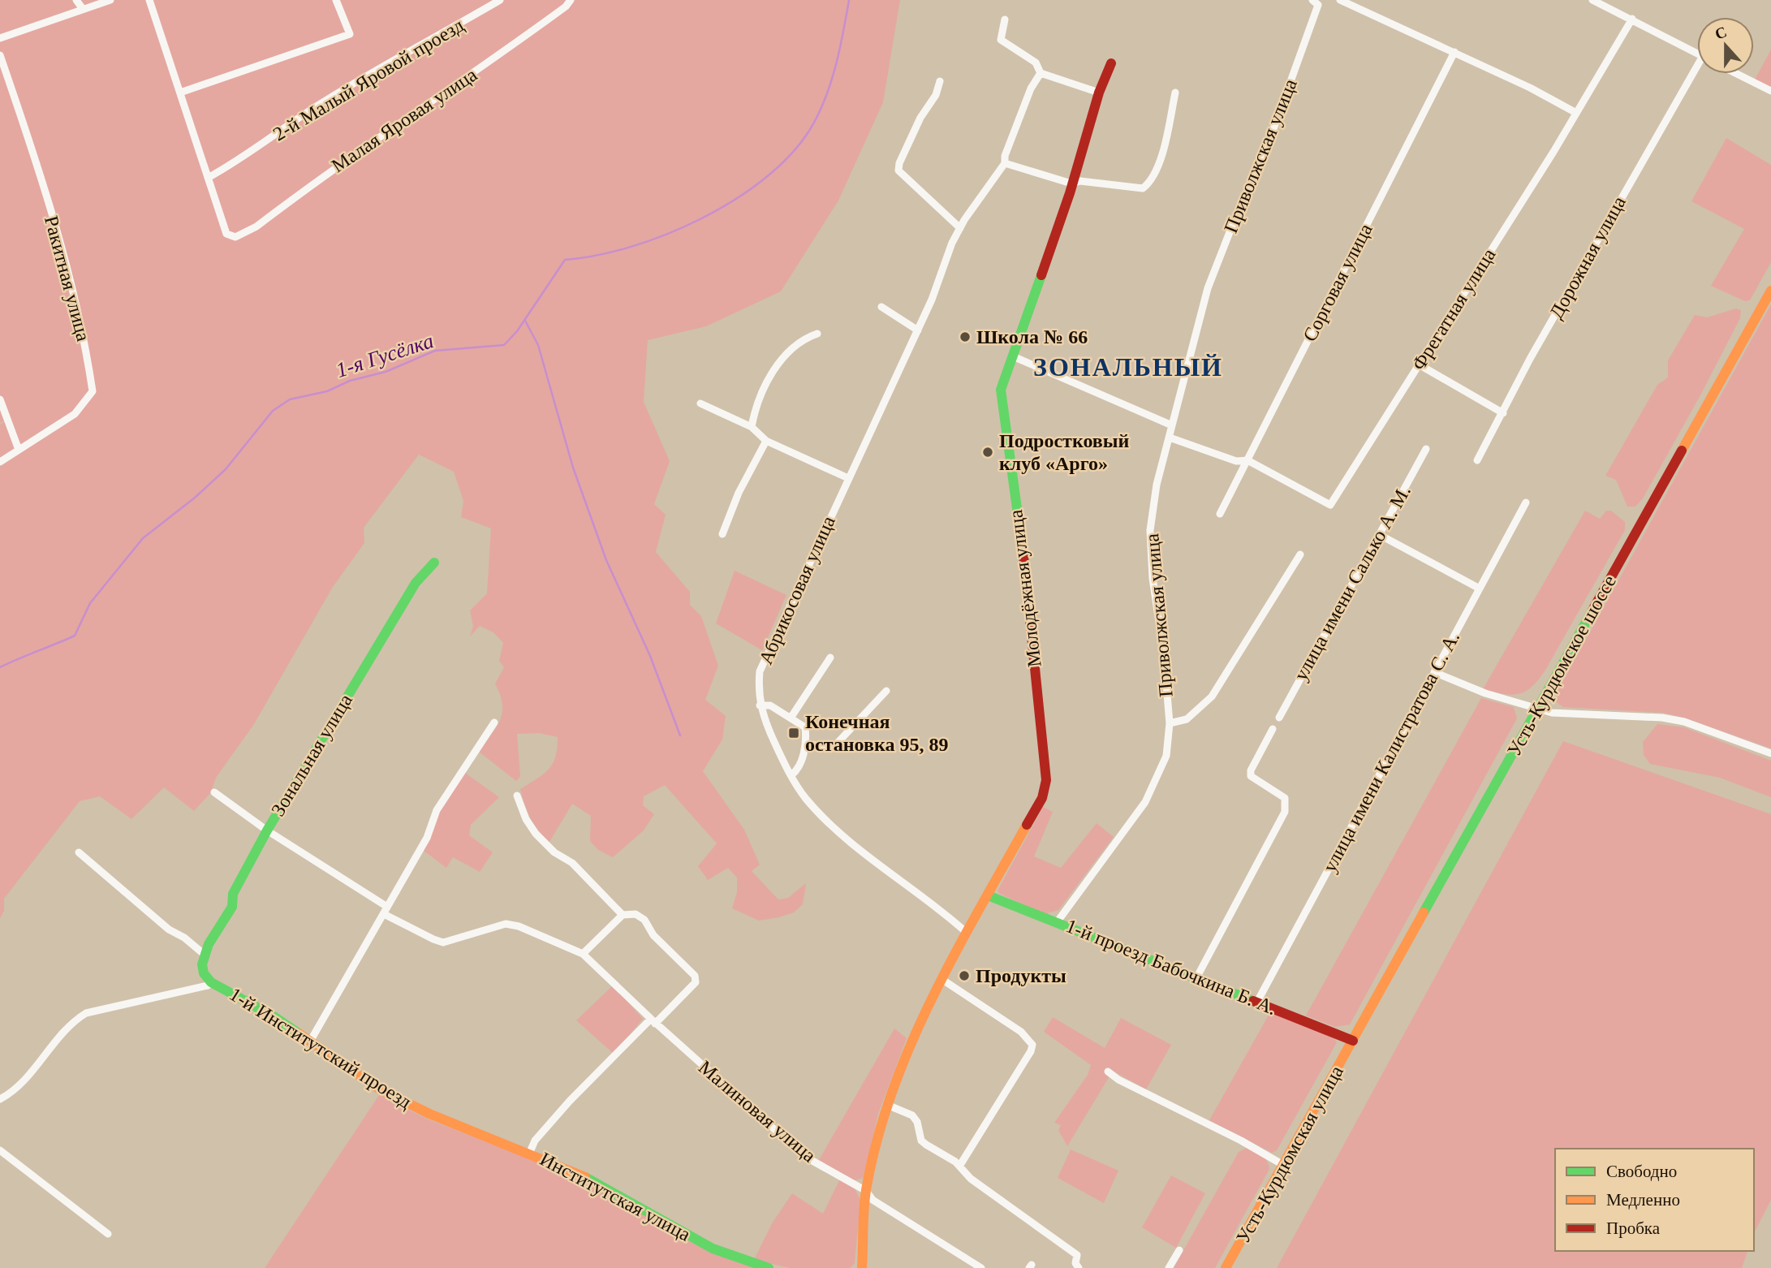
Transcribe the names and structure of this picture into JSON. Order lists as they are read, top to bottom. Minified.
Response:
{"streets":{"street":["2-й Малый Яровой проезд","Малая Яровая улица","Приволжская улица","Дорожная улица","Ракитная улица","Сорговая улица","Фрегатная улица","улица имени Салько А. М.","Молодёжная улица","Абрикосовая улица","Усть-Курдюмское шоссе","улица имени Калистратова С. А.","Зональная улица","1-й проезд Бабочкина Б. А.","1-й Институтский проезд","Малиновая улица","Усть-Курдюмская улица","Институтская улица"]},"crossings":[["2-й Малый Яровой проезд","Малая Яровая улица"],["Приволжская улица","1-й проезд Бабочкина Б. А."],["Сорговая улица","Фрегатная улица"],["Молодёжная улица","Абрикосовая улица"],["Молодёжная улица","1-й проезд Бабочкина Б. А."],["Молодёжная улица","Малиновая улица"],["Усть-Курдюмское шоссе","1-й проезд Бабочкина Б. А."],["Усть-Курдюмское шоссе","Усть-Курдюмская улица"],["улица имени Калистратова С. А.","1-й проезд Бабочкина Б. А."],["Зональная улица","Малиновая улица"],["1-й проезд Бабочкина Б. А.","Усть-Курдюмская улица"],["1-й Институтский проезд","Институтская улица"]],"districts":["ЗОНАЛЬНЫЙ"],"water":["1-я Гусёлка"],"places":{"other":["Школа № 66","Подростковый клуб «Арго»","Продукты"],"transit":["Конечная остановка 95, 89"]},"legend":["Свободно","Медленно","Пробка"],"north":"top"}
